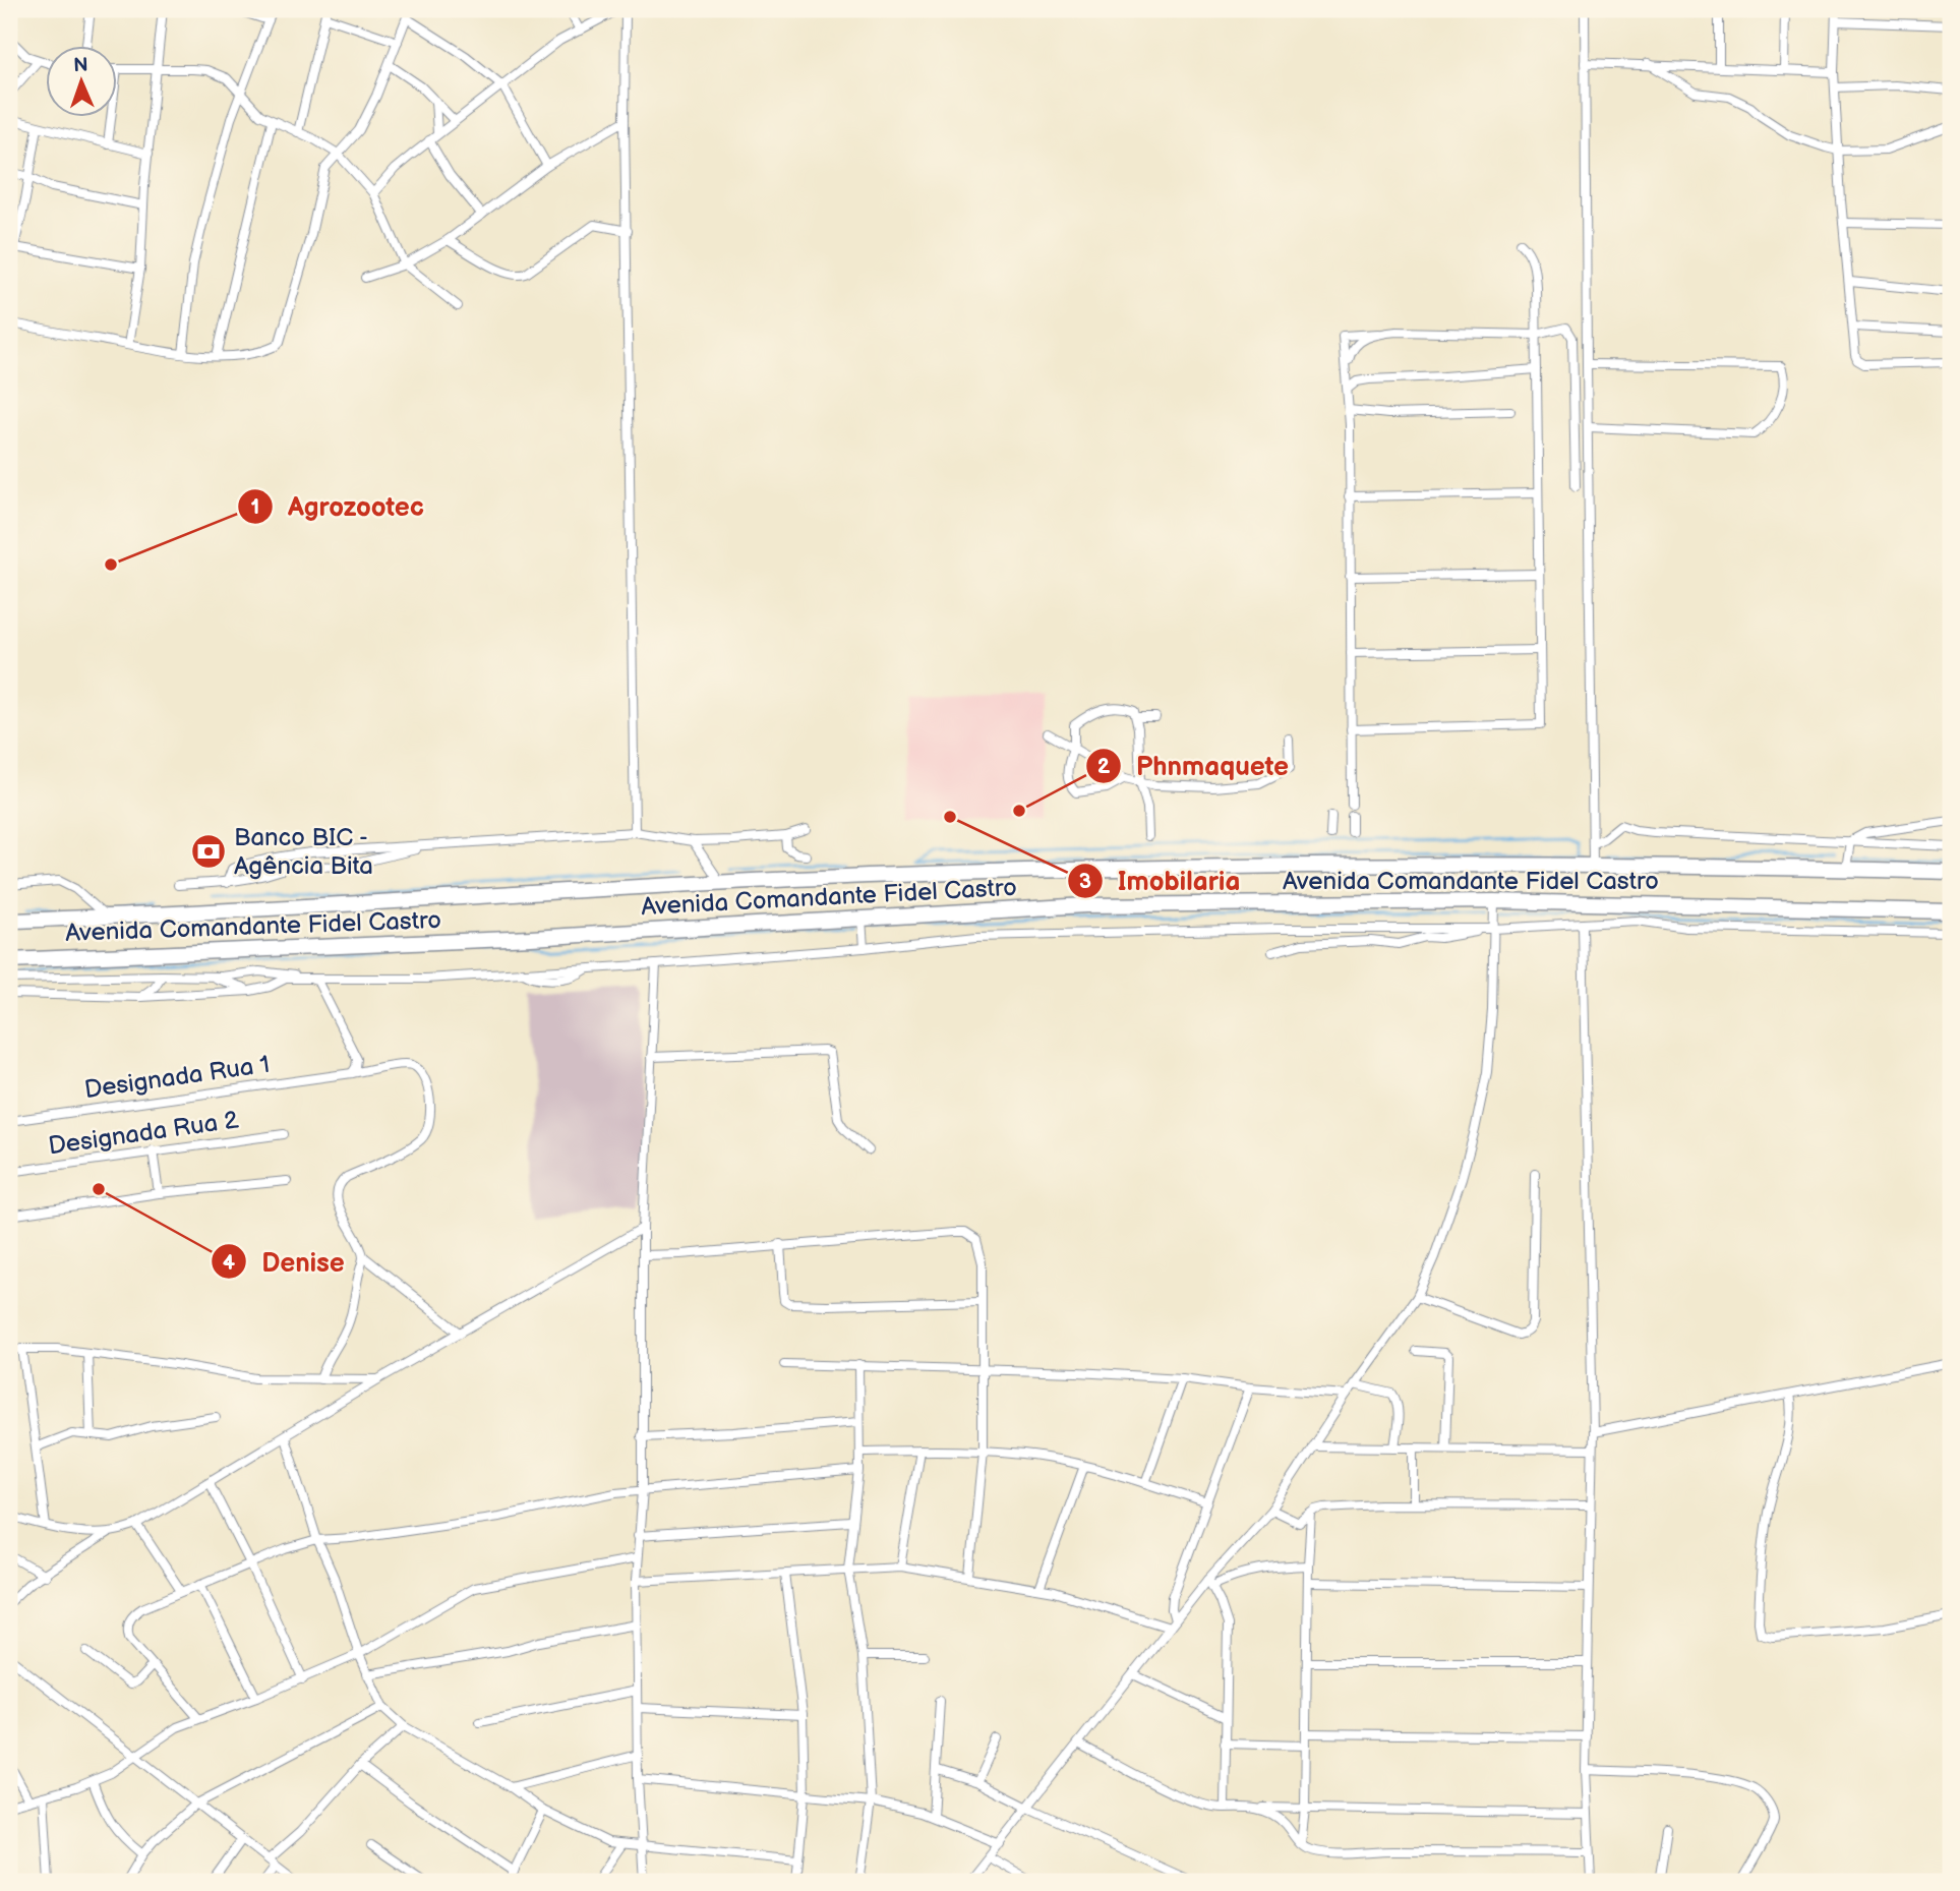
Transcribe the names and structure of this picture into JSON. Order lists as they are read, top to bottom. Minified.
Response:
{"streets":{"highway":["Avenida Comandante Fidel Castro"],"street":["Designada Rua 1","Designada Rua 2"]},"places":{"other":["Agrozootec","Phnmaquete","Imobilaria","Denise"],"bank":["Banco BIC - Agência Bita"]},"north":"top"}
